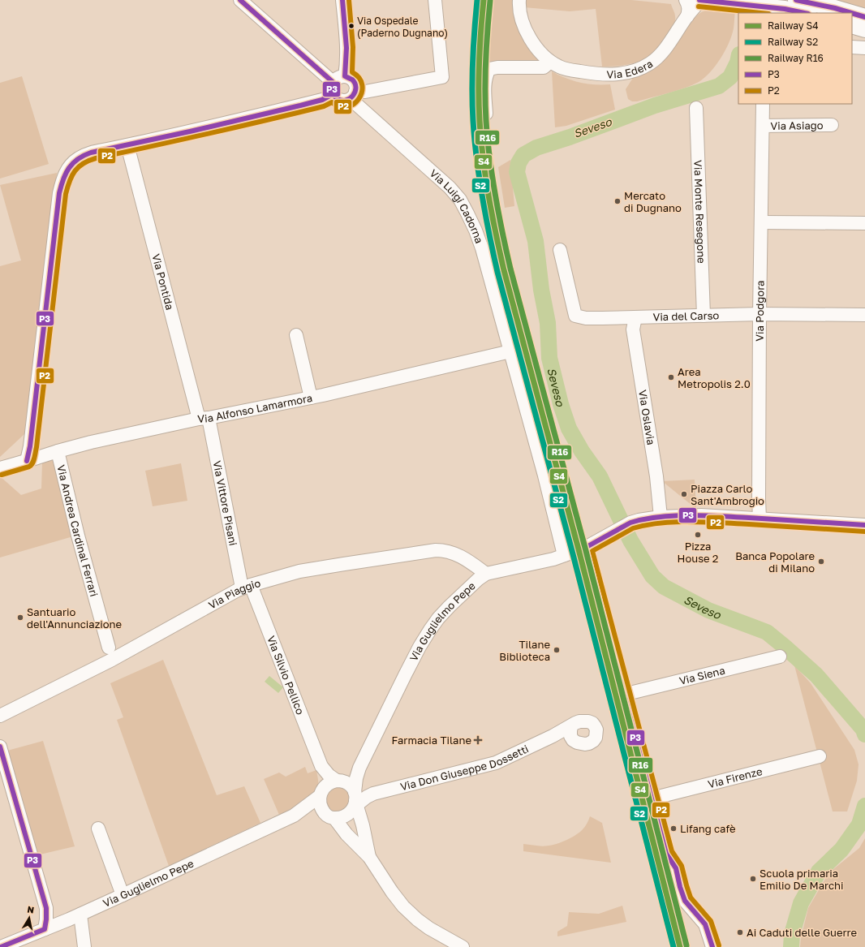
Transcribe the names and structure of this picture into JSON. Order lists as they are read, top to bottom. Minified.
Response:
{"streets":{"street":["Via Edera","Via Asiago","Via Luigi Cadorna","Via Monte Resegone","Via Pontida","Via Podgora","Via del Carso","Via Alfonso Lamarmora","Via Oslavia","Via Vittore Pisani","Via Andrea Cardinal Ferrari","Via Piaggio","Via Guglielmo Pepe","Via Silvio Pellico","Via Siena","Via Don Giuseppe Dossetti","Via Firenze"]},"crossings":[["Via Asiago","Via Podgora"],["Via Luigi Cadorna","Via Alfonso Lamarmora"],["Via Luigi Cadorna","Via Guglielmo Pepe"],["Via Monte Resegone","Via del Carso"],["Via Pontida","Via Alfonso Lamarmora"],["Via Pontida","Via Vittore Pisani"],["Via Podgora","Via del Carso"],["Via Podgora","Via Guglielmo Pepe"],["Via del Carso","Via Oslavia"],["Via Alfonso Lamarmora","Via Vittore Pisani"],["Via Alfonso Lamarmora","Via Andrea Cardinal Ferrari"],["Via Oslavia","Via Guglielmo Pepe"],["Via Vittore Pisani","Via Piaggio"],["Via Vittore Pisani","Via Silvio Pellico"],["Via Piaggio","Via Guglielmo Pepe"],["Via Piaggio","Via Silvio Pellico"],["Via Guglielmo Pepe","Via Silvio Pellico"],["Via Guglielmo Pepe","Via Don Giuseppe Dossetti"],["Via Silvio Pellico","Via Don Giuseppe Dossetti"]],"water":["Seveso"],"places":{"other":["Via Ospedale (Paderno Dugnano)","Mercato di Dugnano","Area Metropolis 2.0","Piazza Carlo Sant'Ambrogio","Pizza House 2","Banca Popolare di Milano","Santuario dell'Annunciazione","Tilane Biblioteca","Lifang cafè","Scuola primaria Emilio De Marchi","Ai Caduti delle Guerre"],"health":["Farmacia Tilane"]},"lines":["rail line S4","rail line S2","transit line P3","transit line P2","rail line R16"],"legend":["Railway S4","Railway S2","Railway R16","P3","P2"],"north":"top"}
